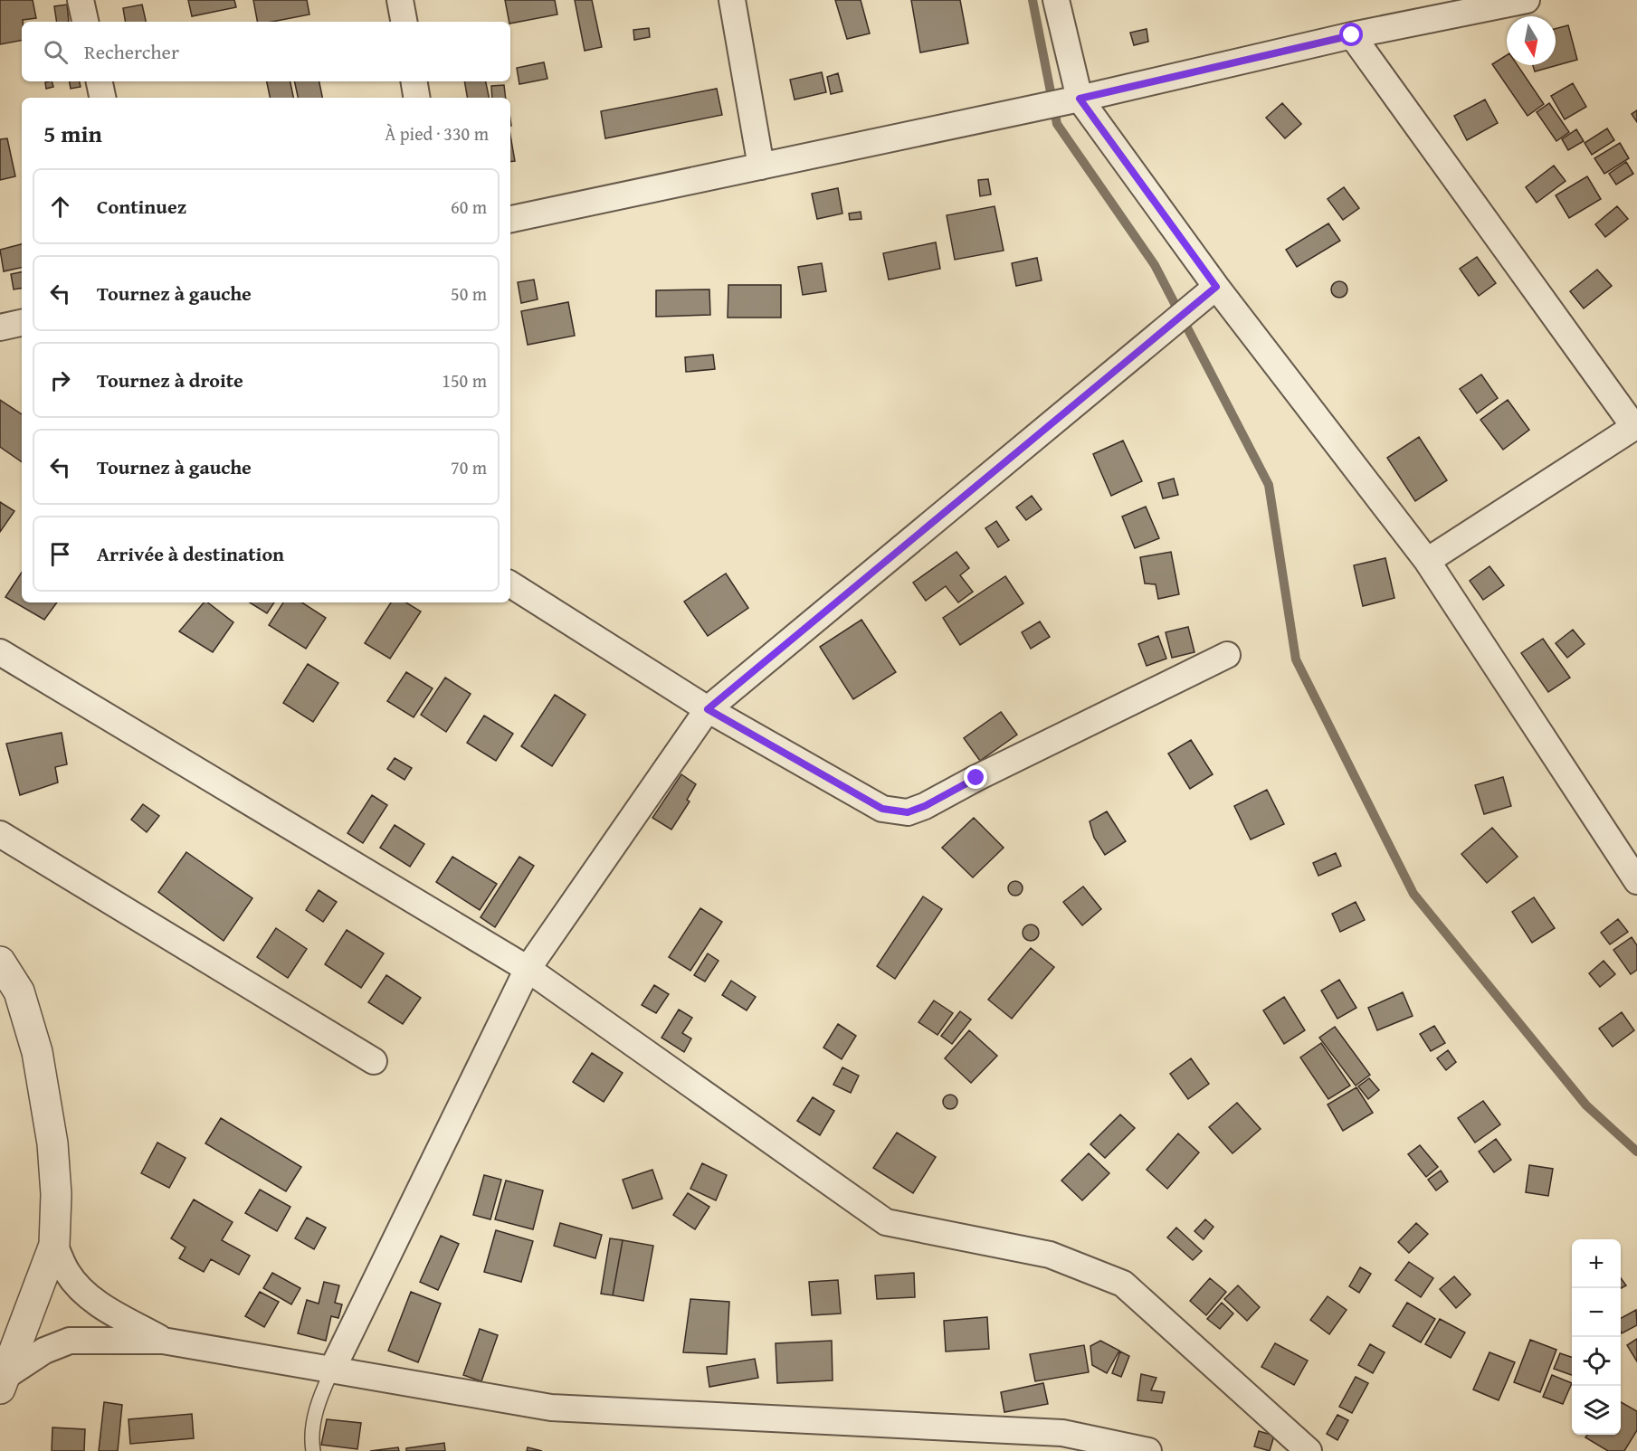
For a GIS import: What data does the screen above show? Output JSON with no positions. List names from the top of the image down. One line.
{"north":"bottom","page":{"search":"Rechercher","heading":["5 min","À pied · 330 m"],"list":[["Continuez","60 m"],["Tournez à gauche","50 m"],["Tournez à droite","150 m"],["Tournez à gauche","70 m"],"Arrivée à destination"],"map_buttons":["+","−"]}}
